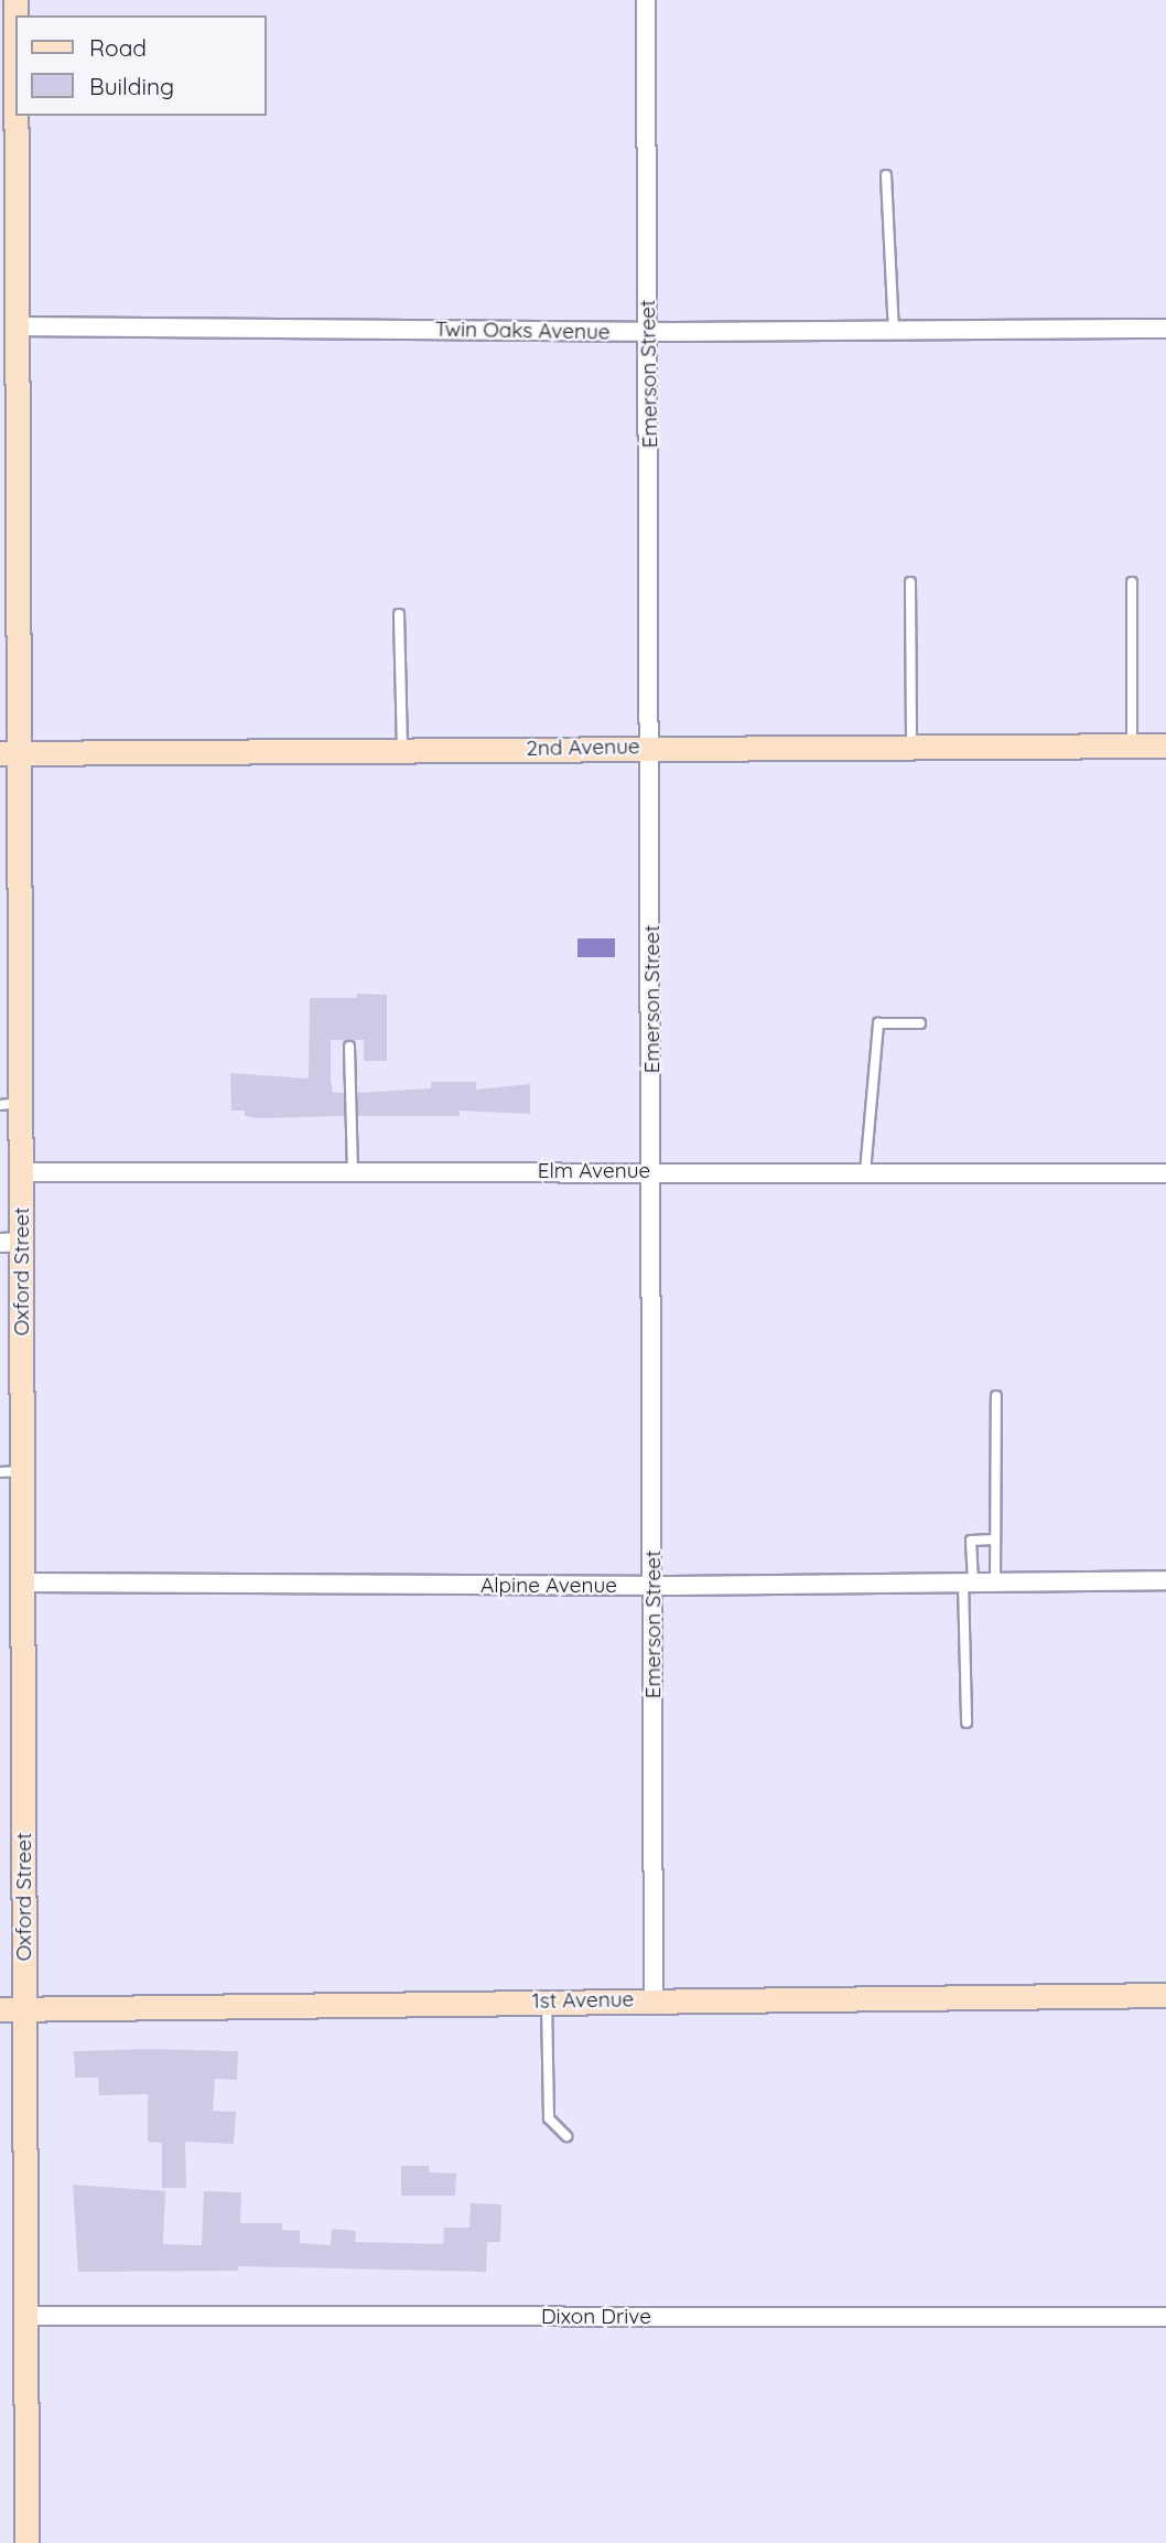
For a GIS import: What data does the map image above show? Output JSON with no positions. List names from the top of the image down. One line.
{"streets":{"street":["Twin Oaks Avenue","Emerson Street","2nd Avenue","Elm Avenue","Oxford Street","Alpine Avenue","1st Avenue","Dixon Drive"]},"crossings":[["Twin Oaks Avenue","Emerson Street"],["Twin Oaks Avenue","Oxford Street"],["Emerson Street","2nd Avenue"],["Emerson Street","Elm Avenue"],["Emerson Street","Alpine Avenue"],["Emerson Street","1st Avenue"],["2nd Avenue","Oxford Street"],["Elm Avenue","Oxford Street"],["Oxford Street","Alpine Avenue"],["Oxford Street","1st Avenue"],["Oxford Street","Dixon Drive"]],"legend":["Road","Building"]}
